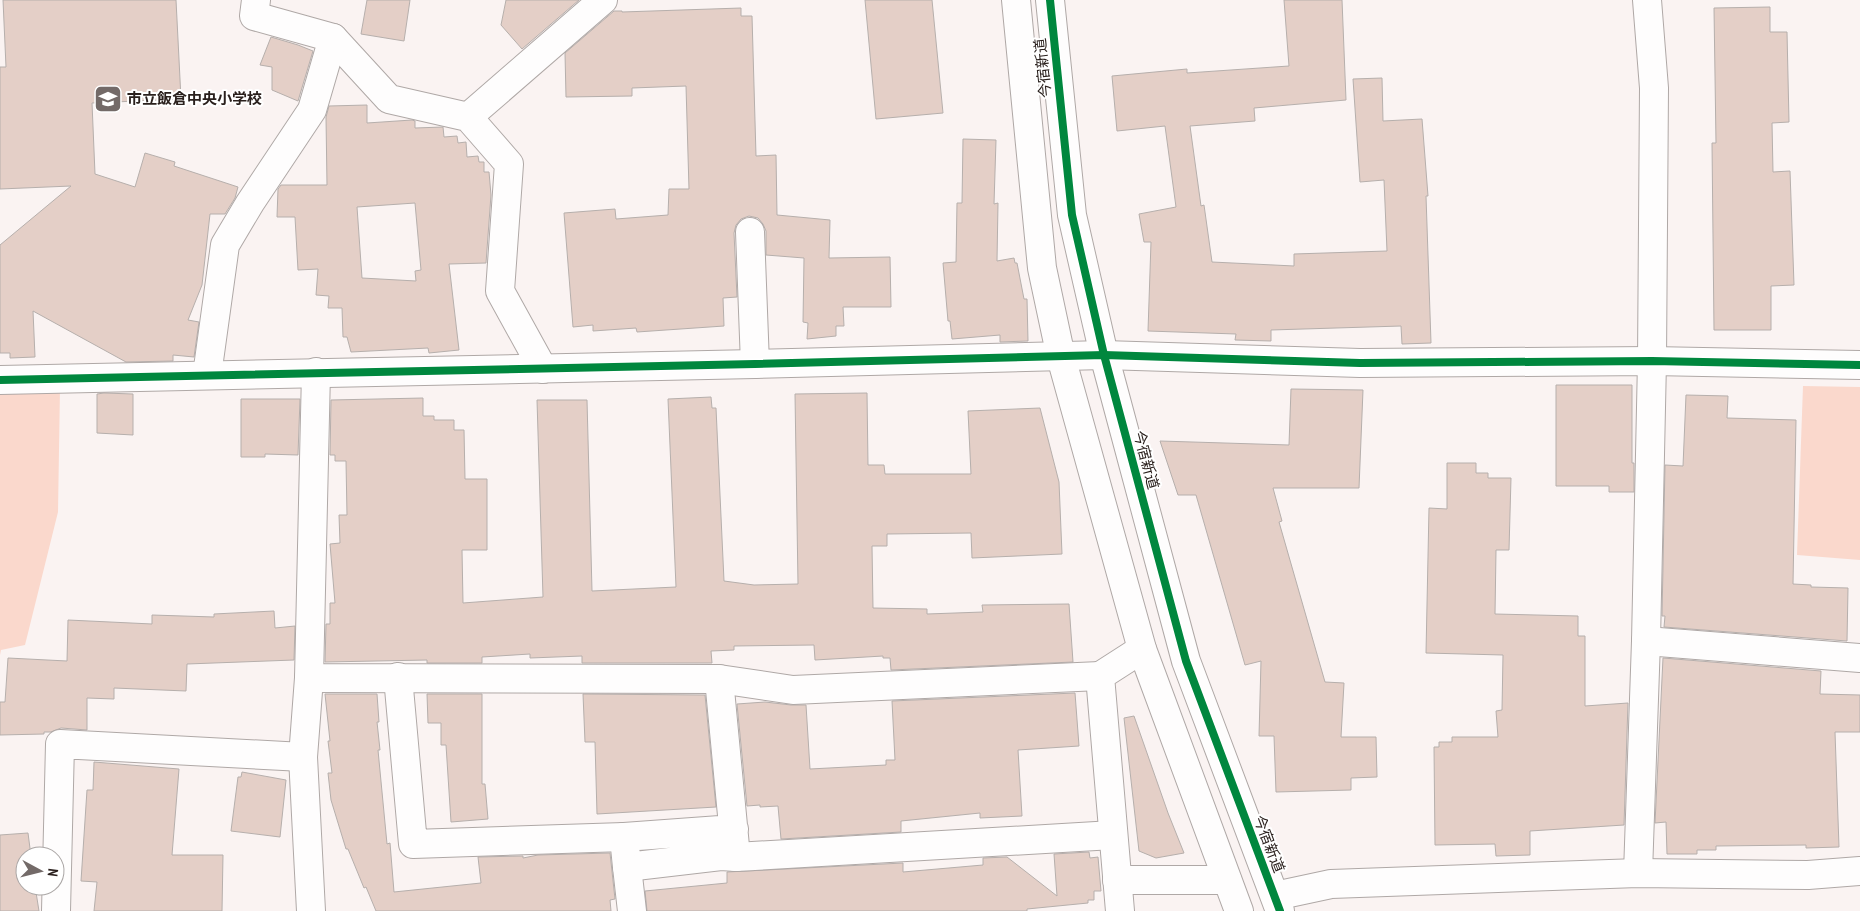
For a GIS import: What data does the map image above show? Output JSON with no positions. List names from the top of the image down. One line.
{"streets":{"main road":["今宿新道"]},"places":{"school or university":["市立飯倉中央小学校"]},"north":"right"}
